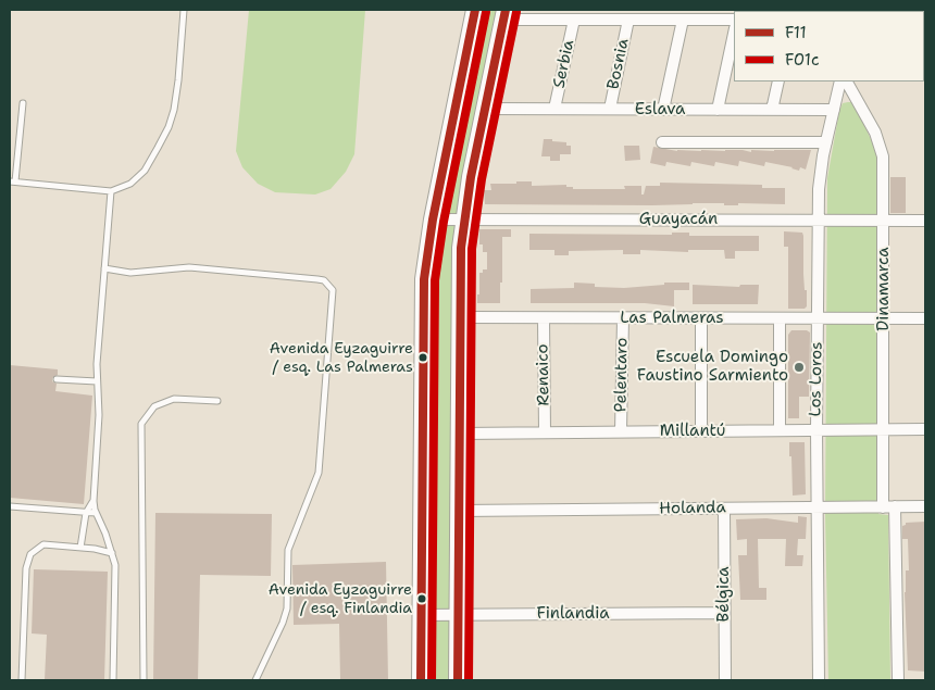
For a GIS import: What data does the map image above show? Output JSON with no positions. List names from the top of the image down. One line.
{"streets":{"street":["Serbia","Bosnia","Eslava","Guayacán","Dinamarca","Las Palmeras","Renaico","Pelentaro","Los Loros","Millantú","Holanda","Bélgica","Finlandia"]},"crossings":[["Serbia","Eslava"],["Bosnia","Eslava"],["Eslava","Los Loros"],["Guayacán","Dinamarca"],["Guayacán","Los Loros"],["Dinamarca","Las Palmeras"],["Dinamarca","Millantú"],["Dinamarca","Holanda"],["Las Palmeras","Renaico"],["Las Palmeras","Pelentaro"],["Las Palmeras","Los Loros"],["Renaico","Millantú"],["Pelentaro","Millantú"],["Los Loros","Millantú"],["Los Loros","Holanda"],["Holanda","Bélgica"],["Bélgica","Finlandia"]],"places":["Avenida Eyzaguirre / esq. Las Palmeras","Escuela Domingo Faustino Sarmiento","Avenida Eyzaguirre / esq. Finlandia"],"lines":["transit line F11","transit line F01c"],"legend":["F11","F01c"]}
